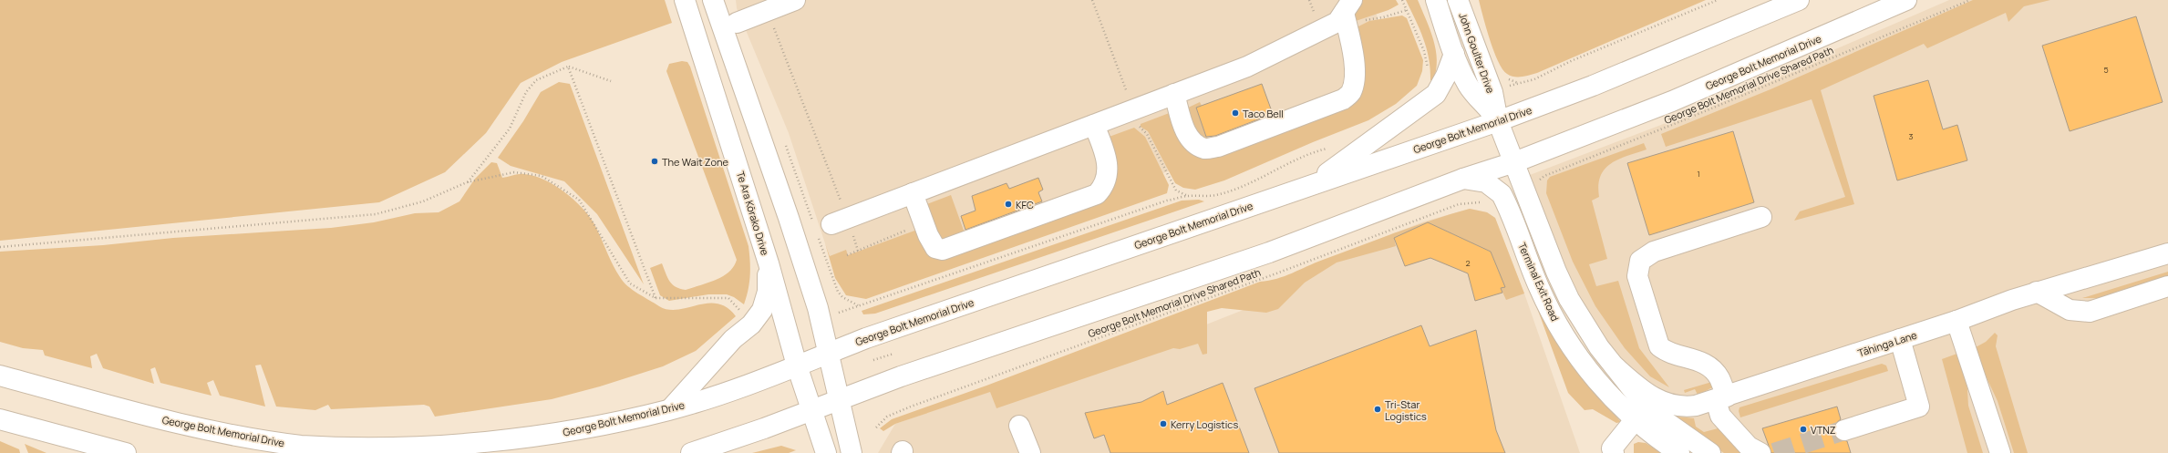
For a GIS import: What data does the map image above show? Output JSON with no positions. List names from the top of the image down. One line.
{"streets":{"main road":["John Goulter Drive","George Bolt Memorial Drive","Te Ara Kōrako Drive","Terminal Exit Road","Tāhinga Lane"],"path":["George Bolt Memorial Drive Shared Path"]},"crossings":[["John Goulter Drive","George Bolt Memorial Drive"],["John Goulter Drive","Terminal Exit Road"],["George Bolt Memorial Drive","Te Ara Kōrako Drive"],["George Bolt Memorial Drive","Terminal Exit Road"],["Terminal Exit Road","Tāhinga Lane"]],"places":["Taco Bell","The Wait Zone","KFC","Tri-Star Logistics","Kerry Logistics","VTNZ"],"house_numbers":["5","3","1","2"]}
